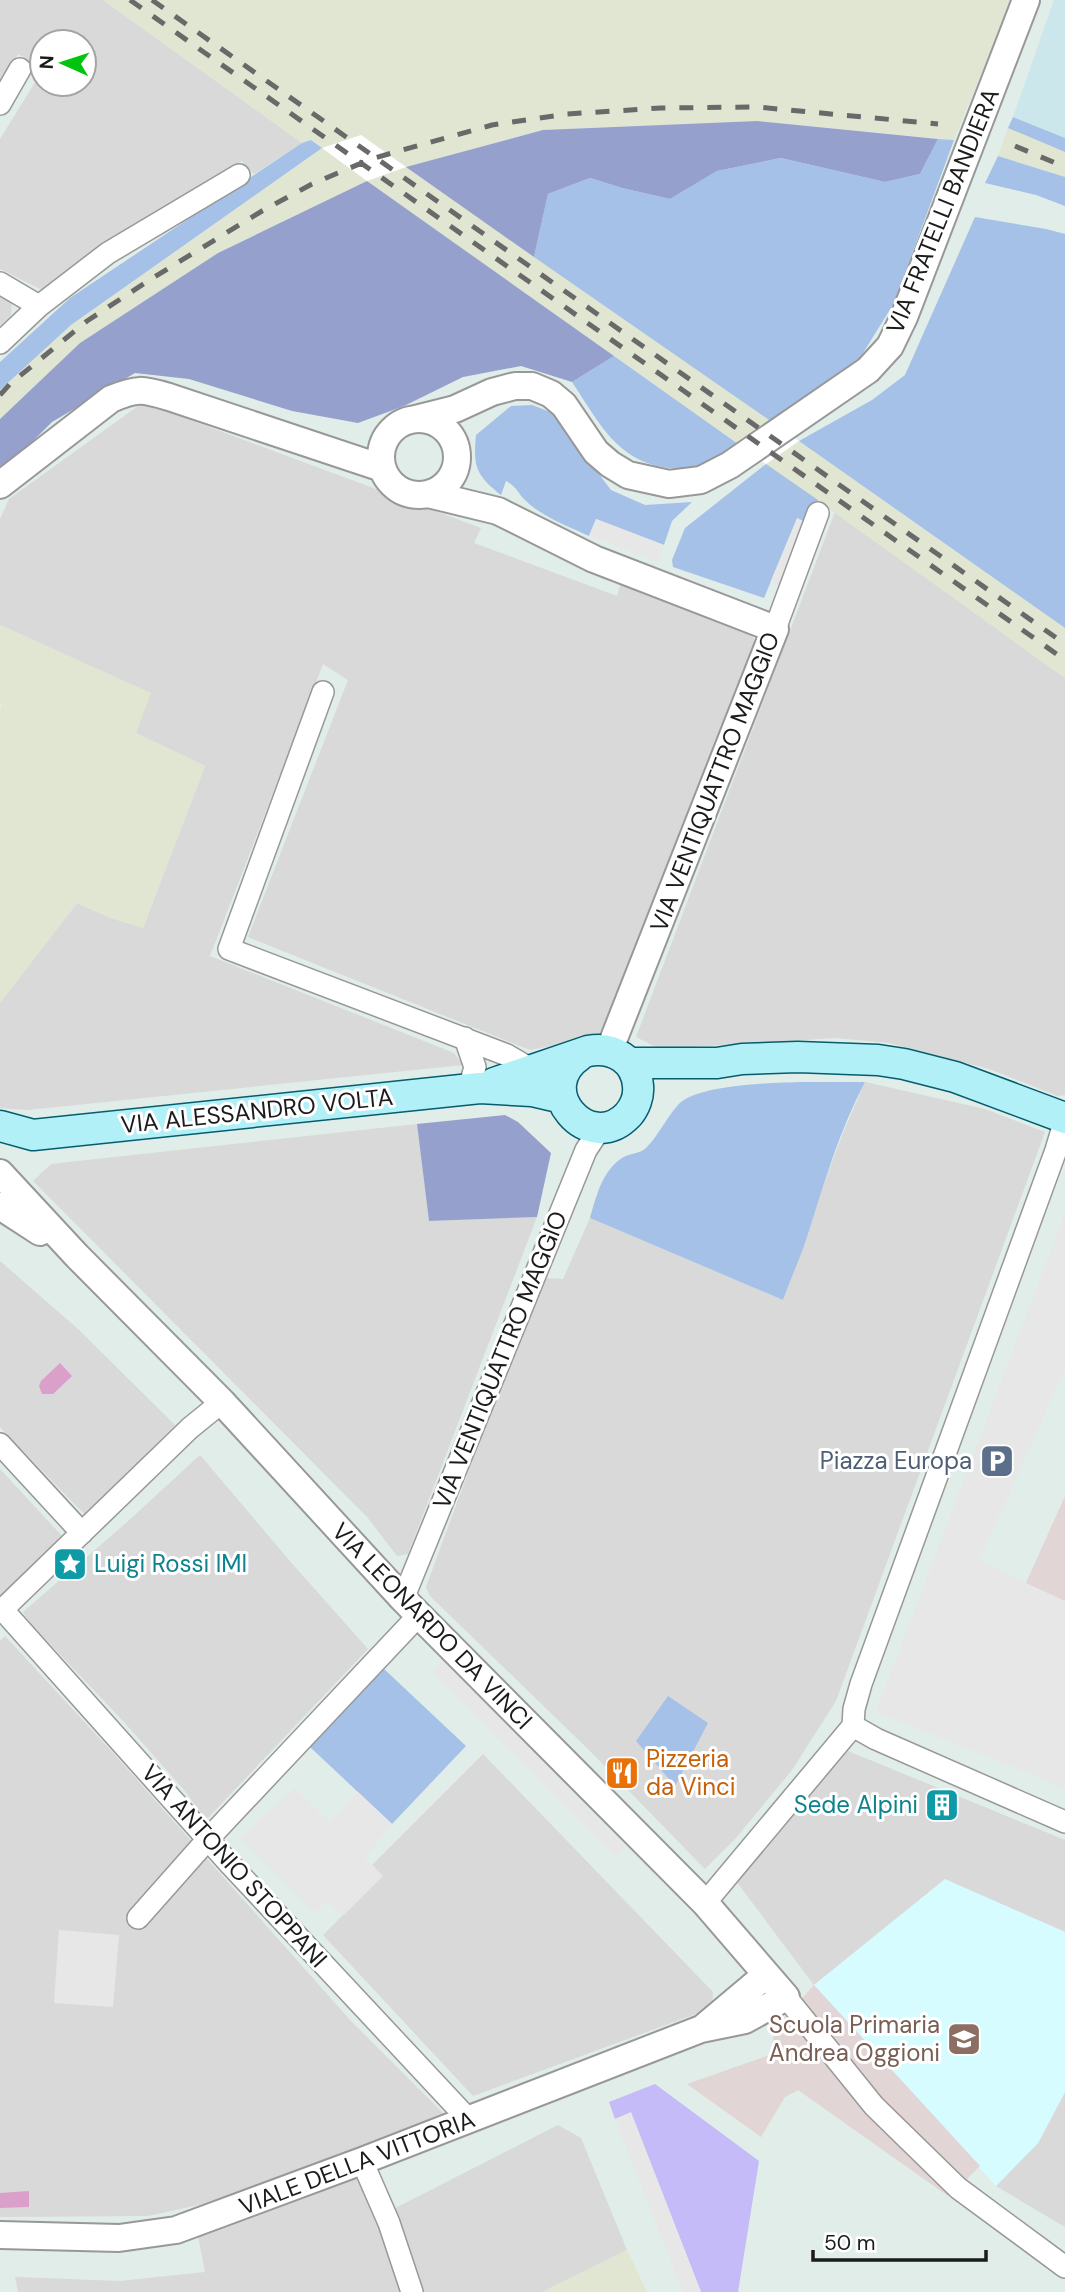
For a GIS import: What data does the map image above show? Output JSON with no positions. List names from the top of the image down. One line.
{"streets":{"main road":["VIA ALESSANDRO VOLTA"],"street":["VIA FRATELLI BANDIERA","VIA VENTIQUATTRO MAGGIO","VIA LEONARDO DA VINCI","VIA ANTONIO STOPPANI","VIALE DELLA VITTORIA"]},"crossings":[["VIA VENTIQUATTRO MAGGIO","VIA ALESSANDRO VOLTA"],["VIA VENTIQUATTRO MAGGIO","VIA LEONARDO DA VINCI"],["VIA LEONARDO DA VINCI","VIALE DELLA VITTORIA"],["VIA ANTONIO STOPPANI","VIALE DELLA VITTORIA"]],"places":{"parking":["Piazza Europa"],"place":["Luigi Rossi IMI"],"restaurant":["Pizzeria da Vinci"],"building":["Sede Alpini"],"school or university":["Scuola Primaria Andrea Oggioni"]},"scale_bar":"50 m","north":"left"}
